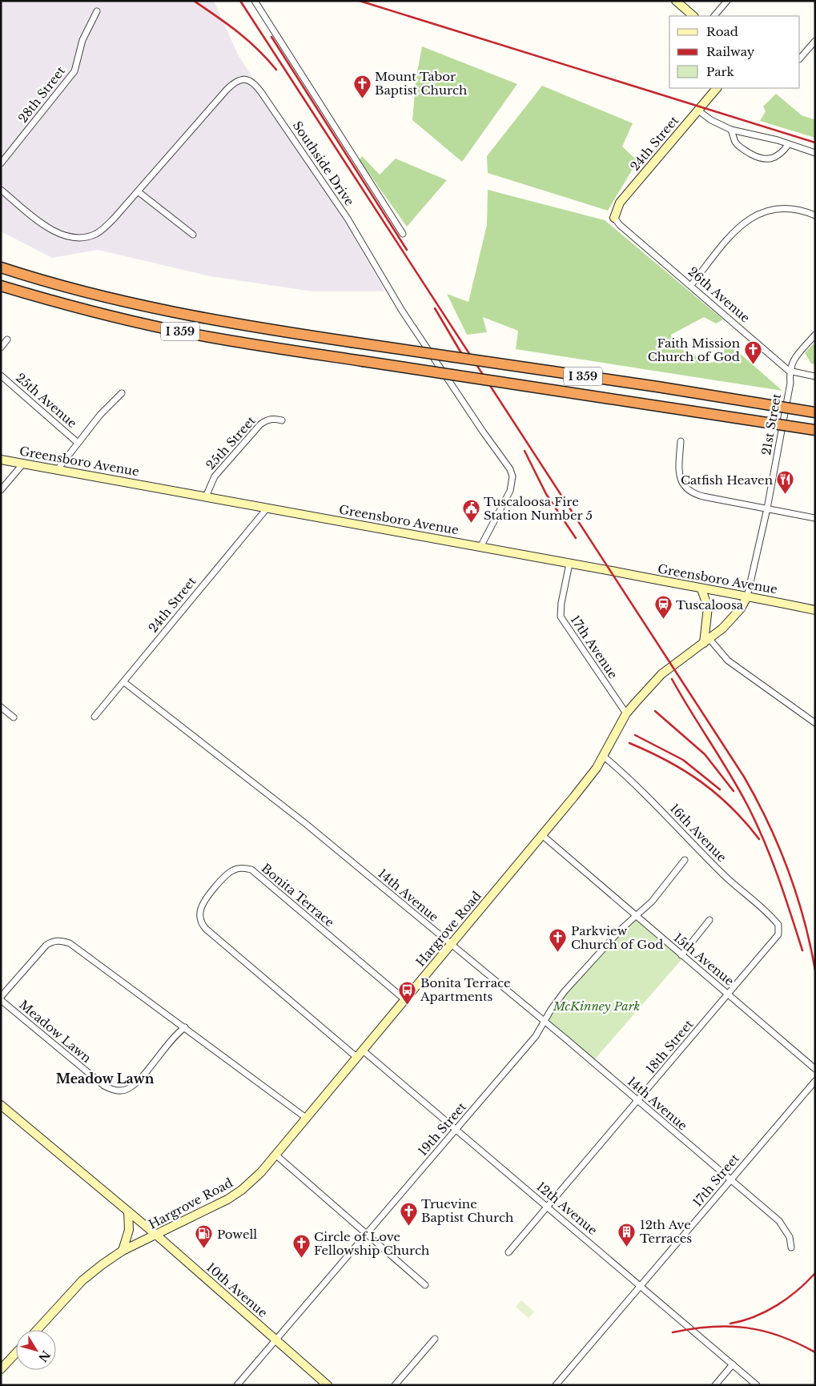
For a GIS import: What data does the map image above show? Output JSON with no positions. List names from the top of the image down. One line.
{"streets":{"highway":["I 359"],"main road":["24th Street","Greensboro Avenue","Hargrove Road","10th Avenue"],"street":["28th Street","Southside Drive","26th Avenue","25th Avenue","21st Street","25th Street","17th Avenue","16th Avenue","Bonita Terrace","14th Avenue","15th Avenue","Meadow Lawn","18th Street","19th Street","17th Street","12th Avenue"]},"crossings":[["24th Street","26th Avenue"],["24th Street","Greensboro Avenue"],["24th Street","14th Avenue"],["Southside Drive","Greensboro Avenue"],["26th Avenue","21st Street"],["21st Street","Greensboro Avenue"],["21st Street","Hargrove Road"],["25th Street","Greensboro Avenue"],["Greensboro Avenue","17th Avenue"],["Greensboro Avenue","Hargrove Road"],["17th Avenue","Hargrove Road"],["16th Avenue","Hargrove Road"],["16th Avenue","18th Street"],["Bonita Terrace","Hargrove Road"],["14th Avenue","Hargrove Road"],["14th Avenue","18th Street"],["14th Avenue","19th Street"],["14th Avenue","17th Street"],["Hargrove Road","15th Avenue"],["Hargrove Road","12th Avenue"],["Hargrove Road","10th Avenue"],["15th Avenue","18th Street"],["15th Avenue","19th Street"],["18th Street","12th Avenue"],["19th Street","12th Avenue"],["19th Street","10th Avenue"],["17th Street","12th Avenue"]],"districts":["Meadow Lawn"],"parks":["McKinney Park"],"places":{"church":["Mount Tabor Baptist Church","Faith Mission Church of God","Parkview Church of God","Truevine Baptist Church","Circle of Love Fellowship Church"],"restaurant":["Catfish Heaven"],"public building":["Tuscaloosa Fire Station Number 5"],"station":["Tuscaloosa"],"bus stop":["Bonita Terrace Apartments"],"building":["12th Ave Terraces"],"fuel station":["Powell"]},"legend":["Road","Railway","Park"],"north":"bottom right"}
